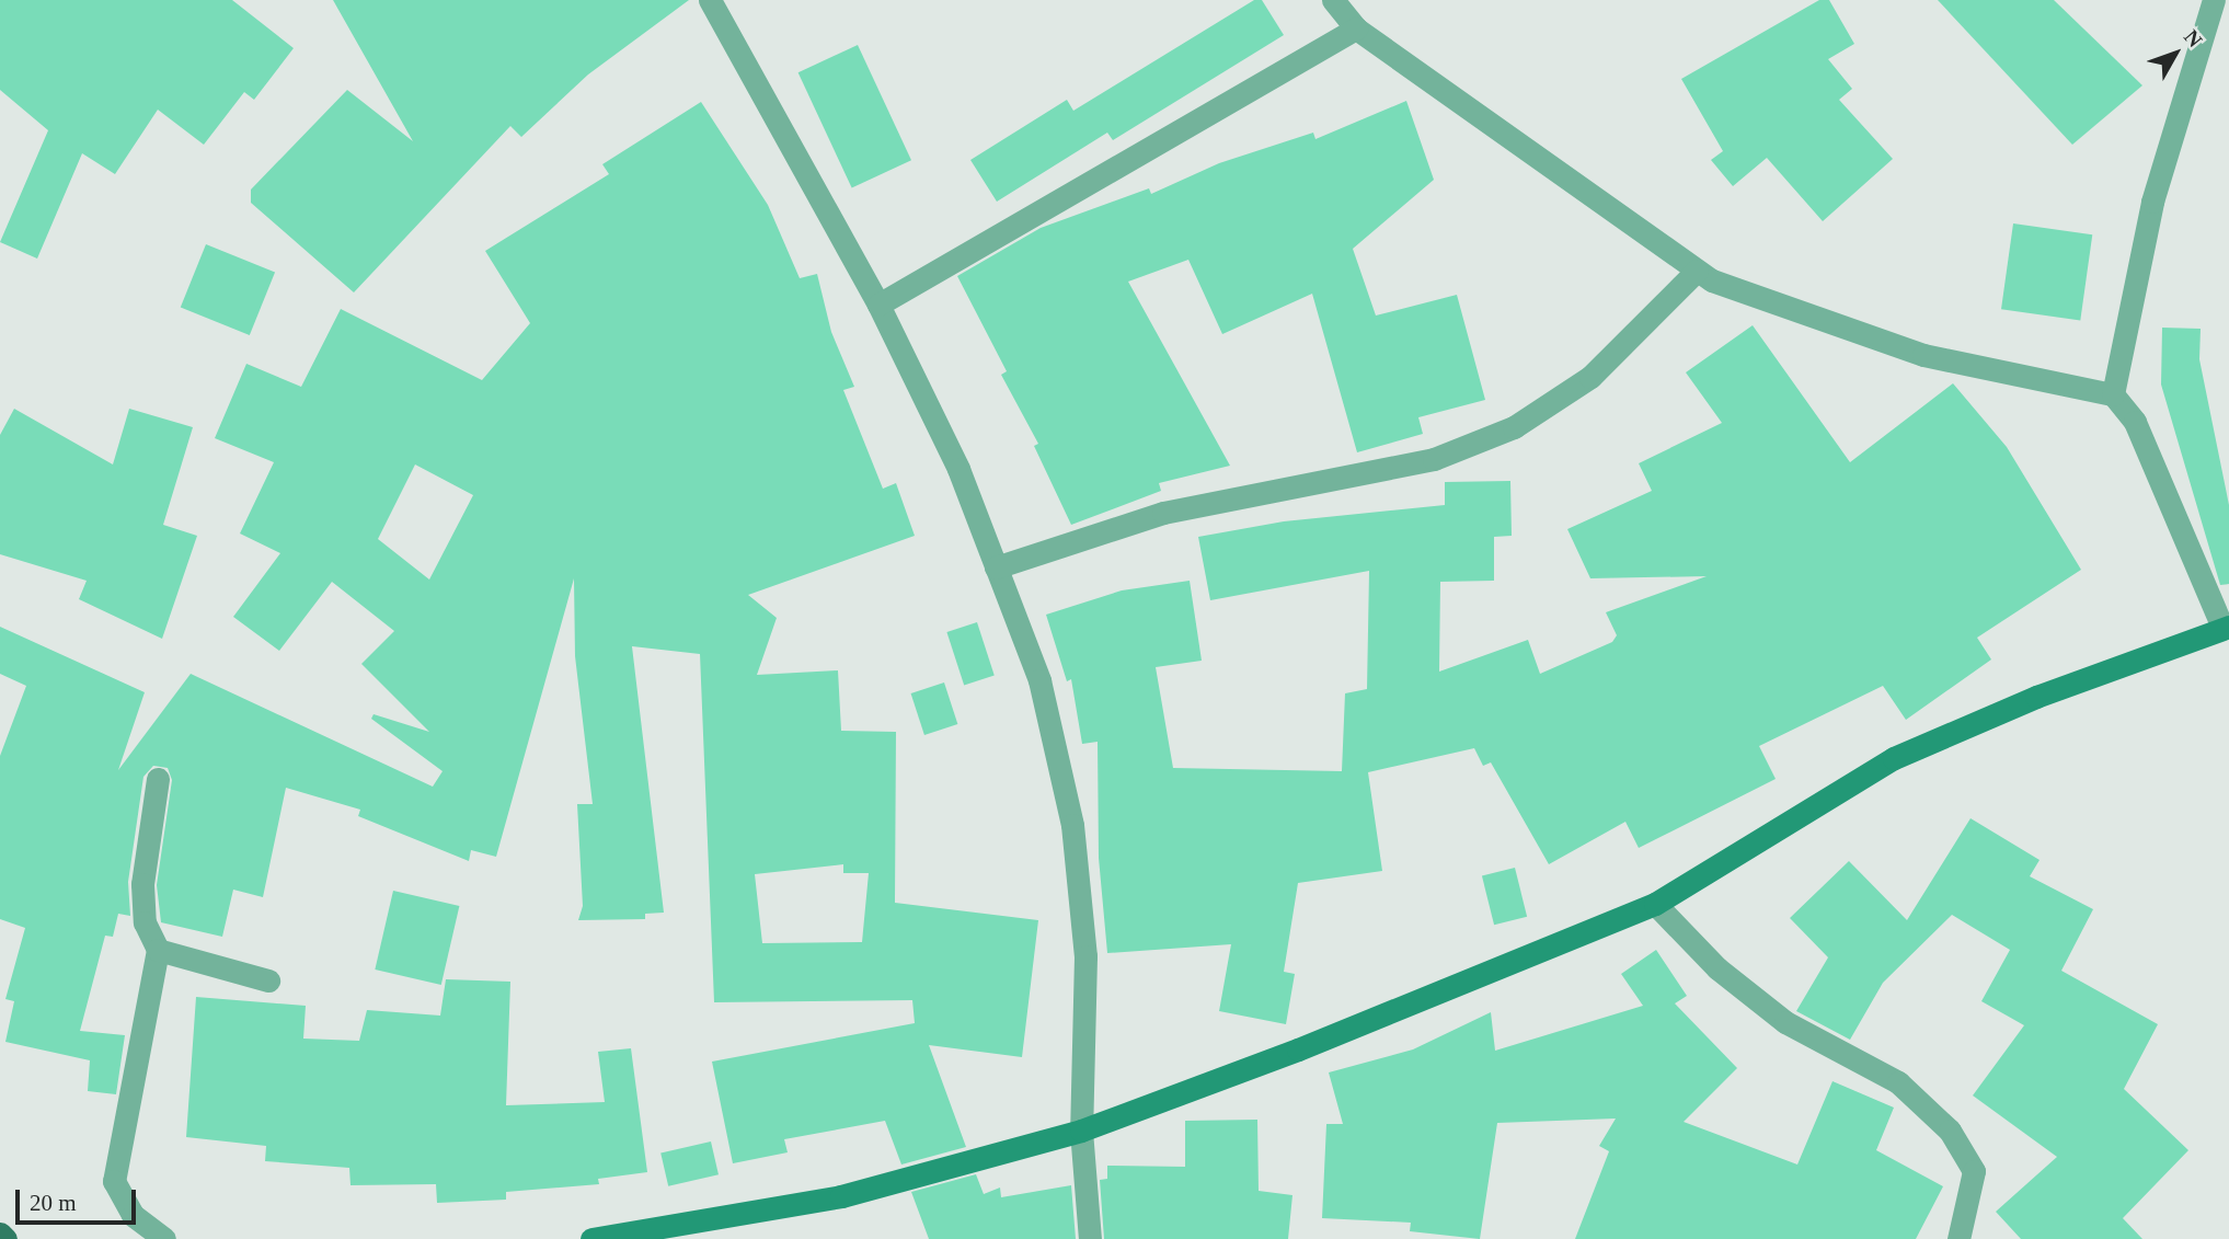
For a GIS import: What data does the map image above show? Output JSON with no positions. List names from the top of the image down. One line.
{"scale_bar":"20 m","north":"top right"}
